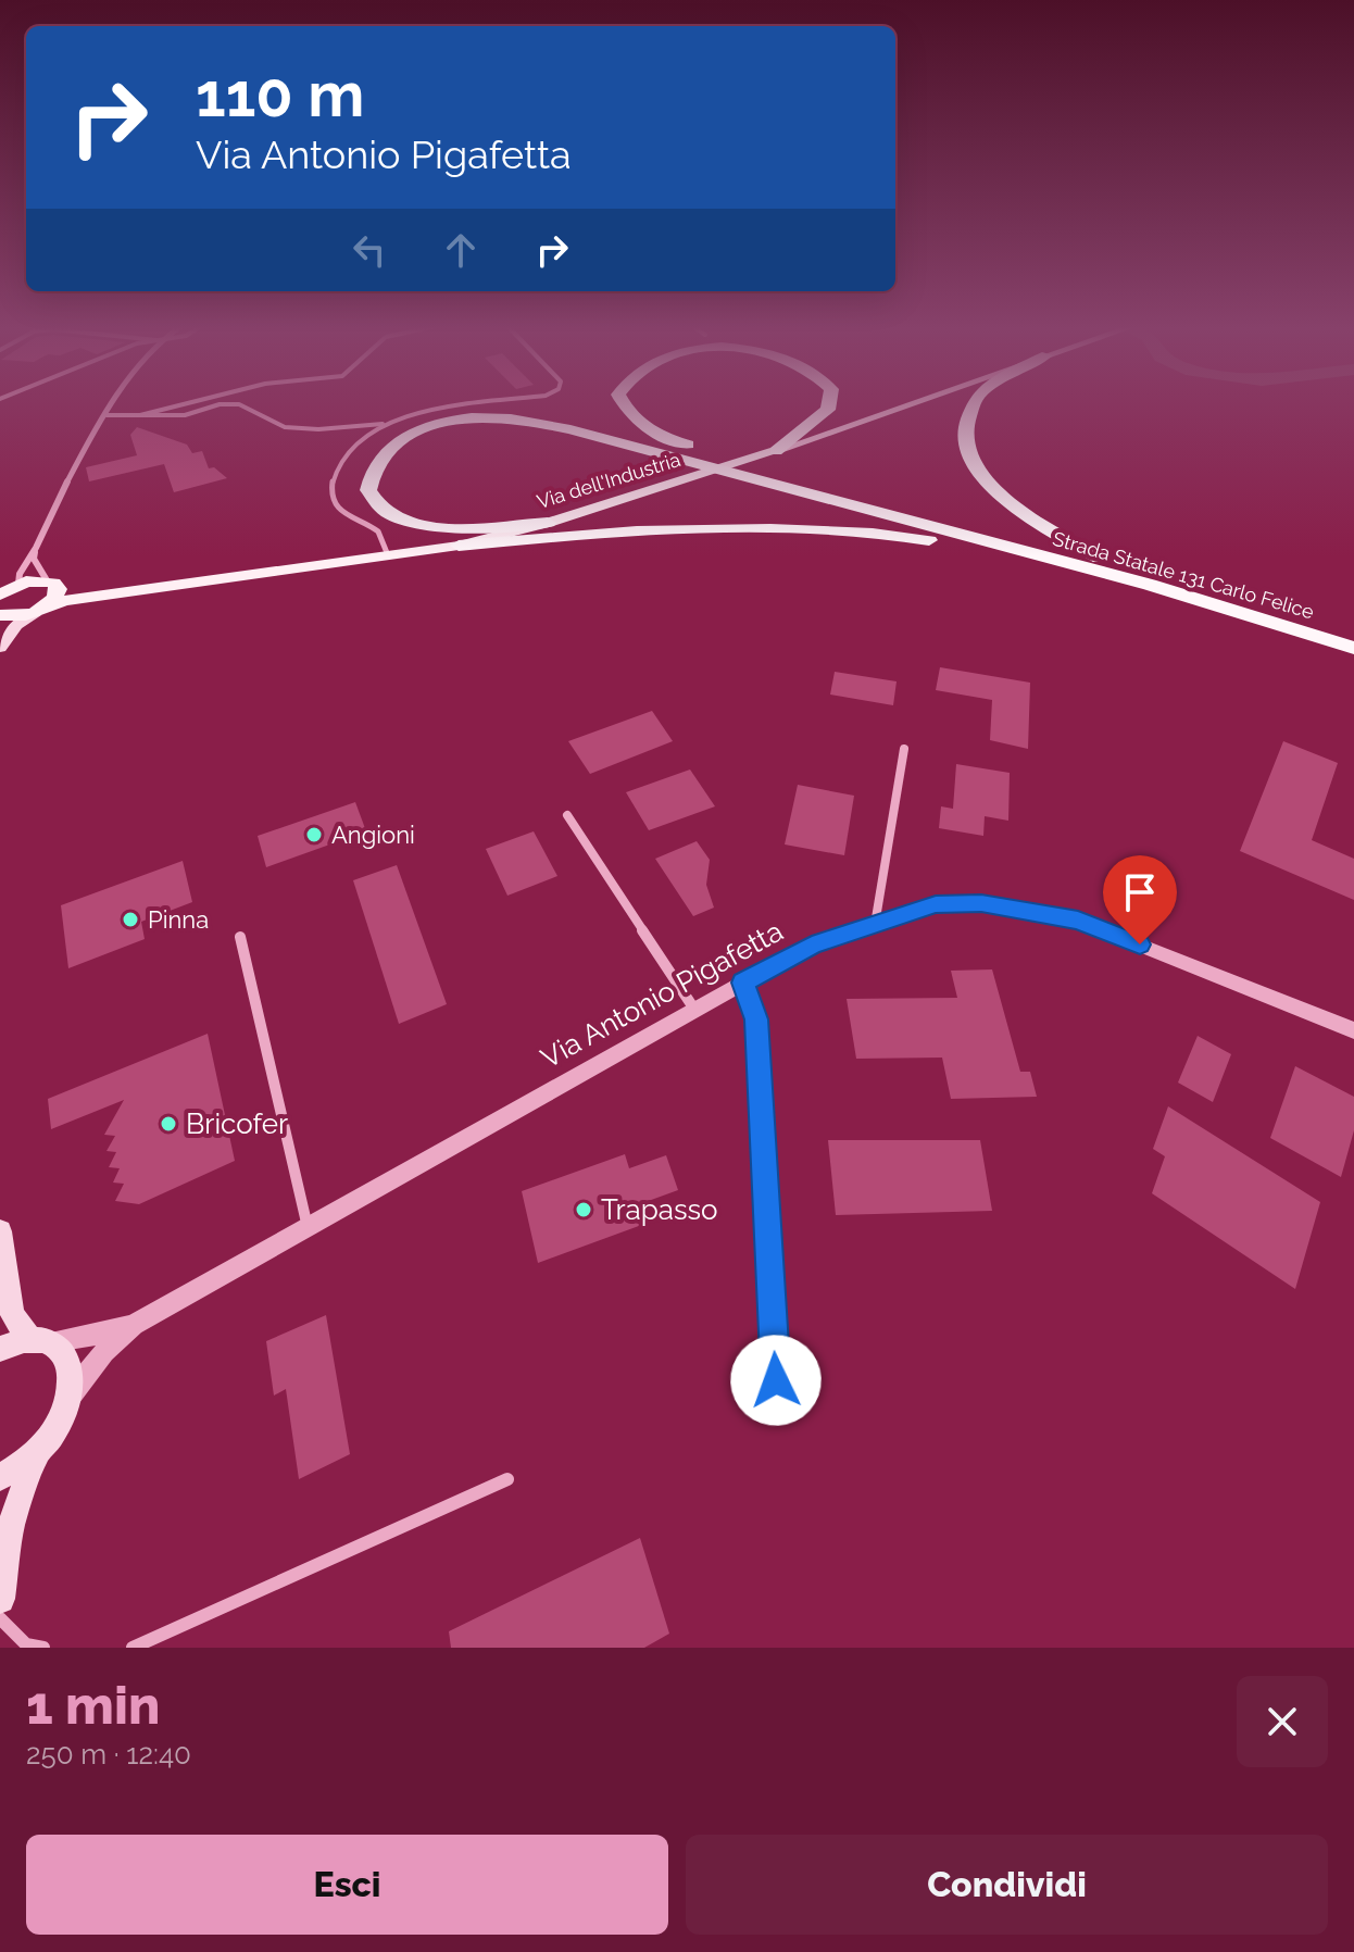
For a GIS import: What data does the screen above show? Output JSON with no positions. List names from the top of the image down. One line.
{"streets":{"highway":["Strada Statale 131 Carlo Felice"],"main road":["Via dell'Industria"],"street":["Via Antonio Pigafetta"]},"places":["Angioni","Pinna","Bricofer","Trapasso"],"page":{"turn":["110 m","Via Antonio Pigafetta"],"heading":["1 min","250 m · 12:40"],"buttons":["Esci","Condividi"]}}
